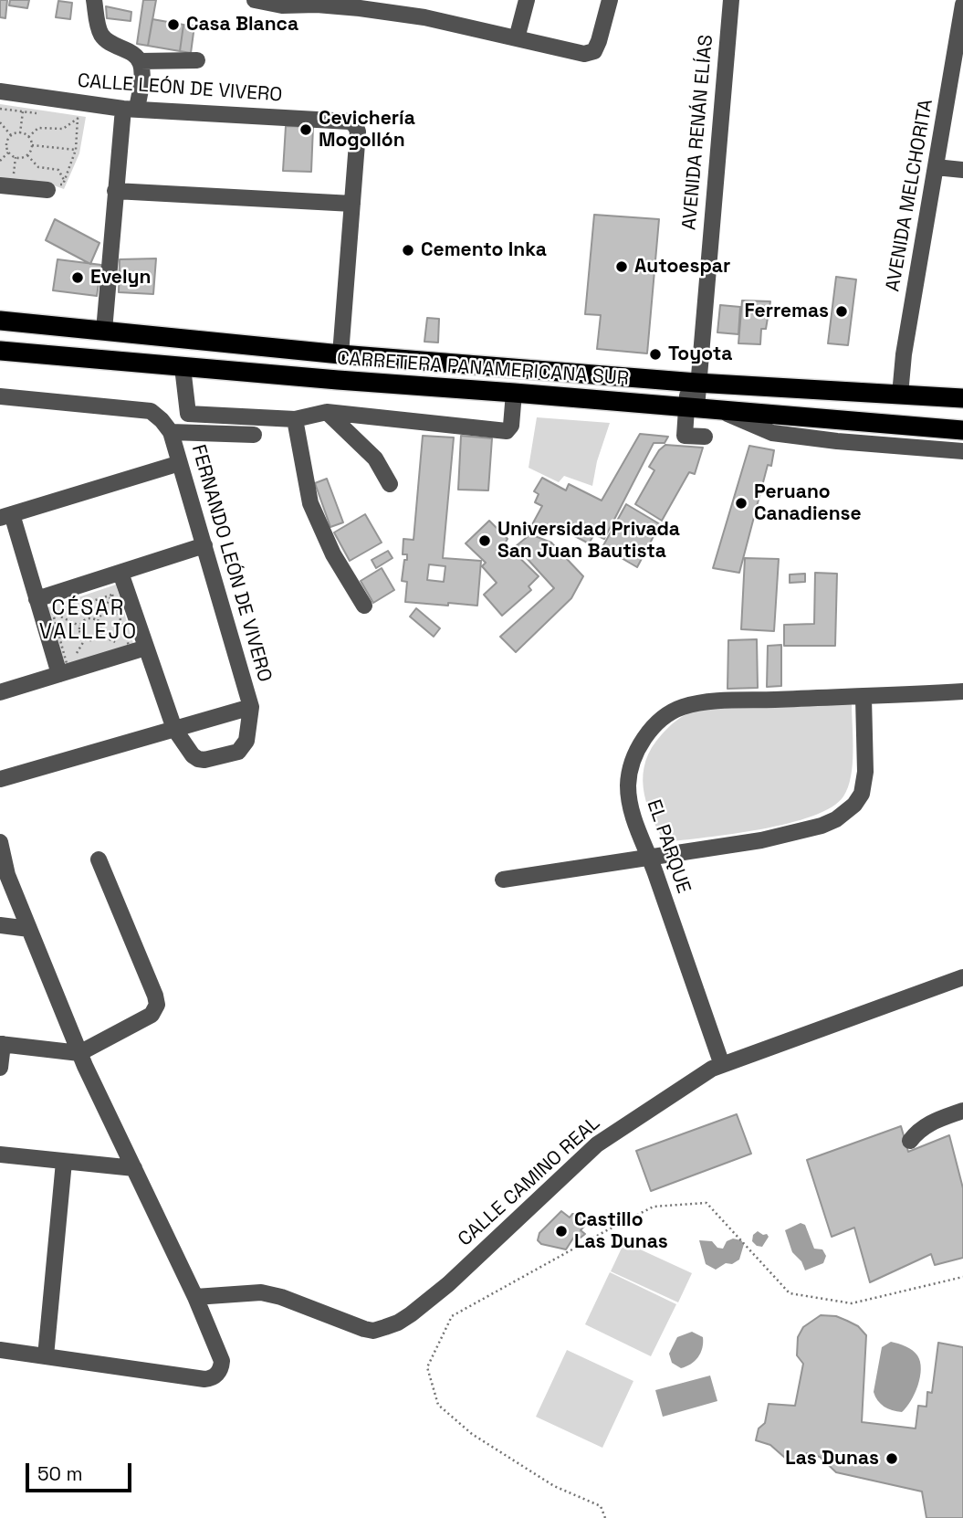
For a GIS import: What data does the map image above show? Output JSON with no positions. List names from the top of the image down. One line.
{"streets":{"highway":["CARRETERA PANAMERICANA SUR"],"street":["CALLE LEÓN DE VIVERO","AVENIDA RENÁN ELÍAS","AVENIDA MELCHORITA","FERNANDO LEÓN DE VIVERO","EL PARQUE","CALLE CAMINO REAL"]},"crossings":[["AVENIDA RENÁN ELÍAS","CARRETERA PANAMERICANA SUR"],["AVENIDA MELCHORITA","CARRETERA PANAMERICANA SUR"],["EL PARQUE","CALLE CAMINO REAL"]],"districts":["CÉSAR VALLEJO"],"places":["Casa Blanca","Cevichería Mogollón","Cemento Inka","Autoespar","Evelyn","Ferremas","Toyota","Peruano Canadiense","Universidad Privada San Juan Bautista","Castillo Las Dunas","Las Dunas"],"scale_bar":"50 m"}
